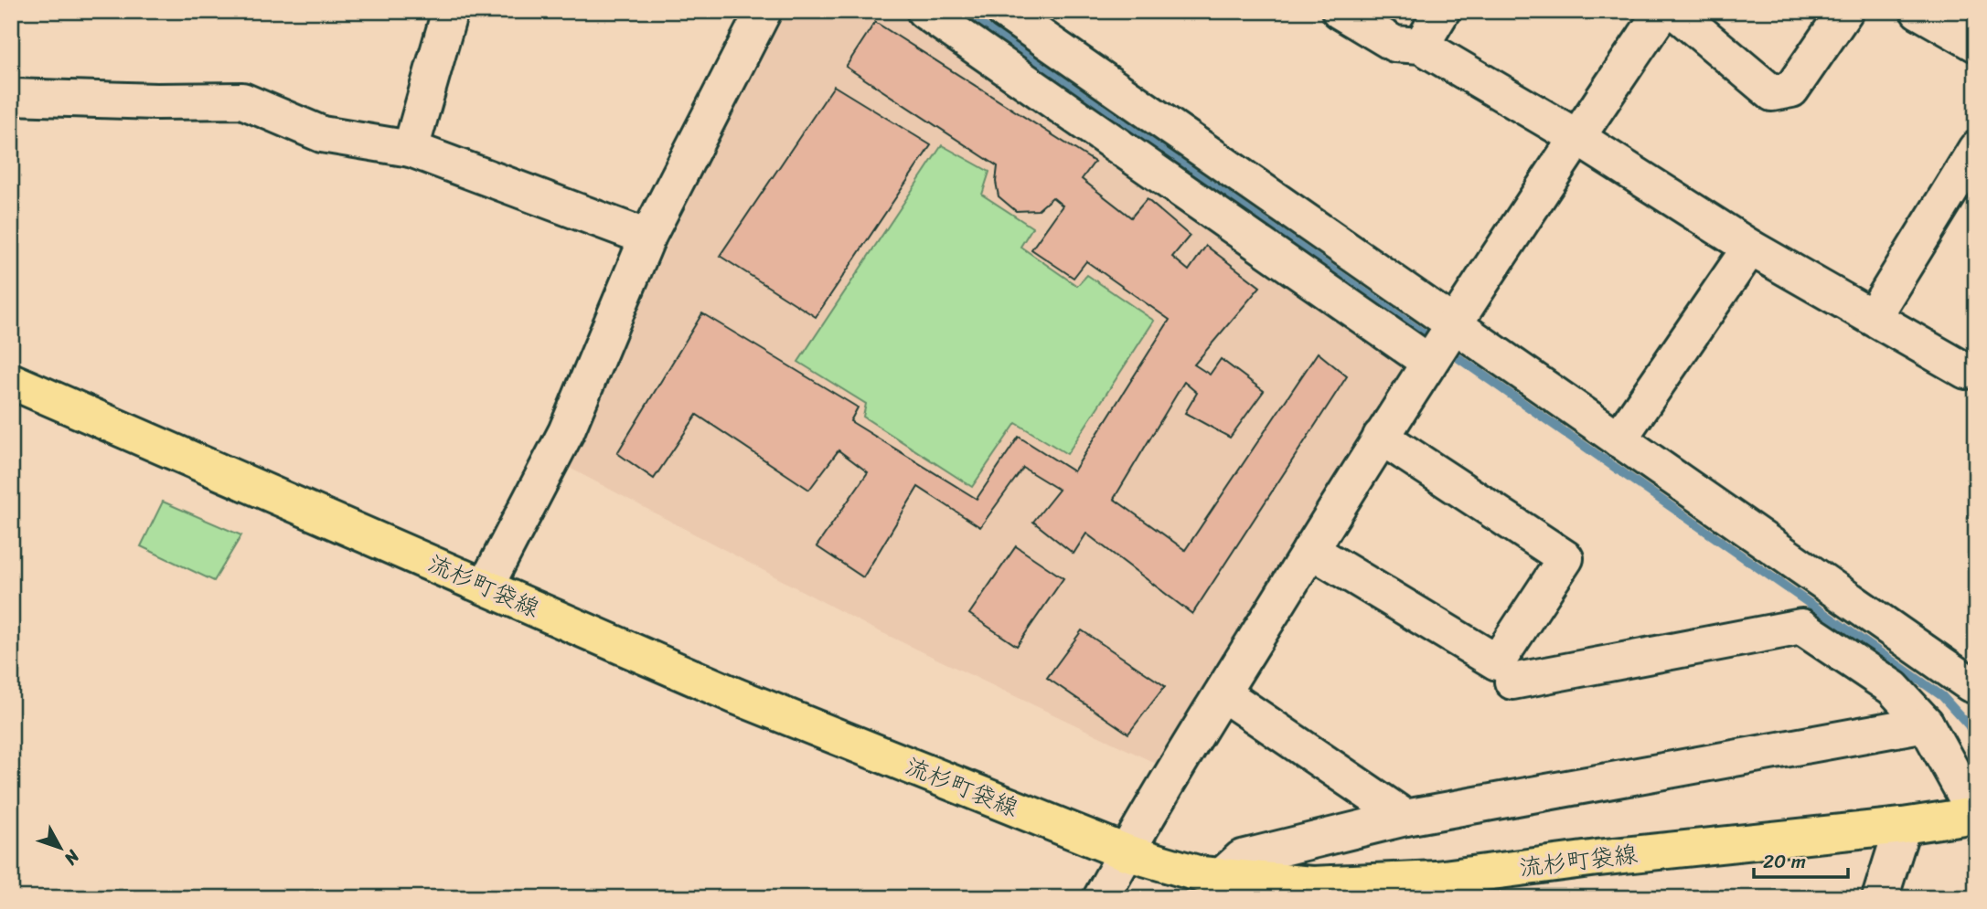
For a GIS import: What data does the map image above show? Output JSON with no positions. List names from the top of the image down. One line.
{"streets":{"main road":["流杉町袋線"]},"scale_bar":"20 m","north":"bottom right"}
